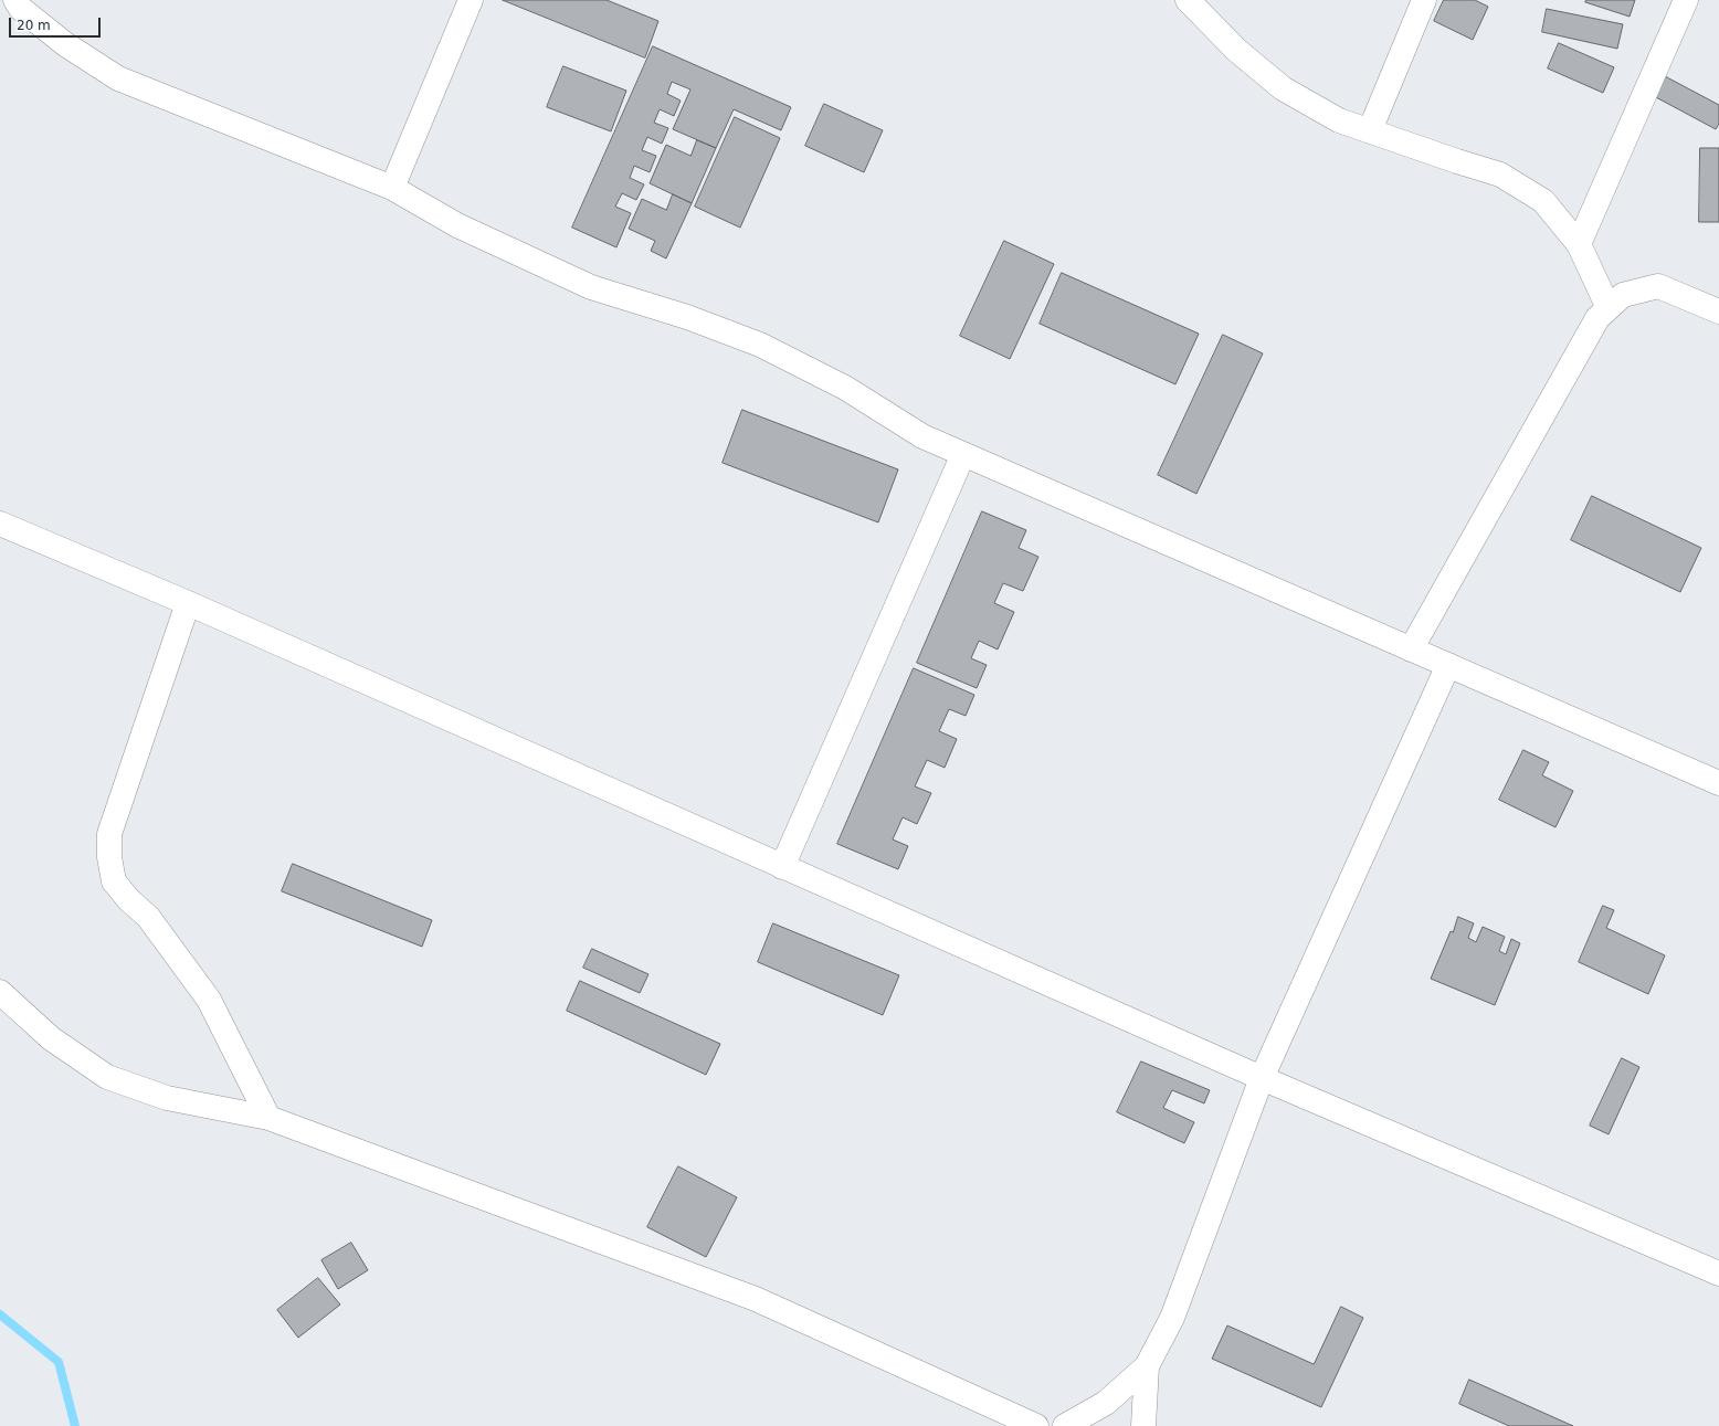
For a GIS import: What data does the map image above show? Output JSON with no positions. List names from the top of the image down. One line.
{"scale_bar":"20 m"}
